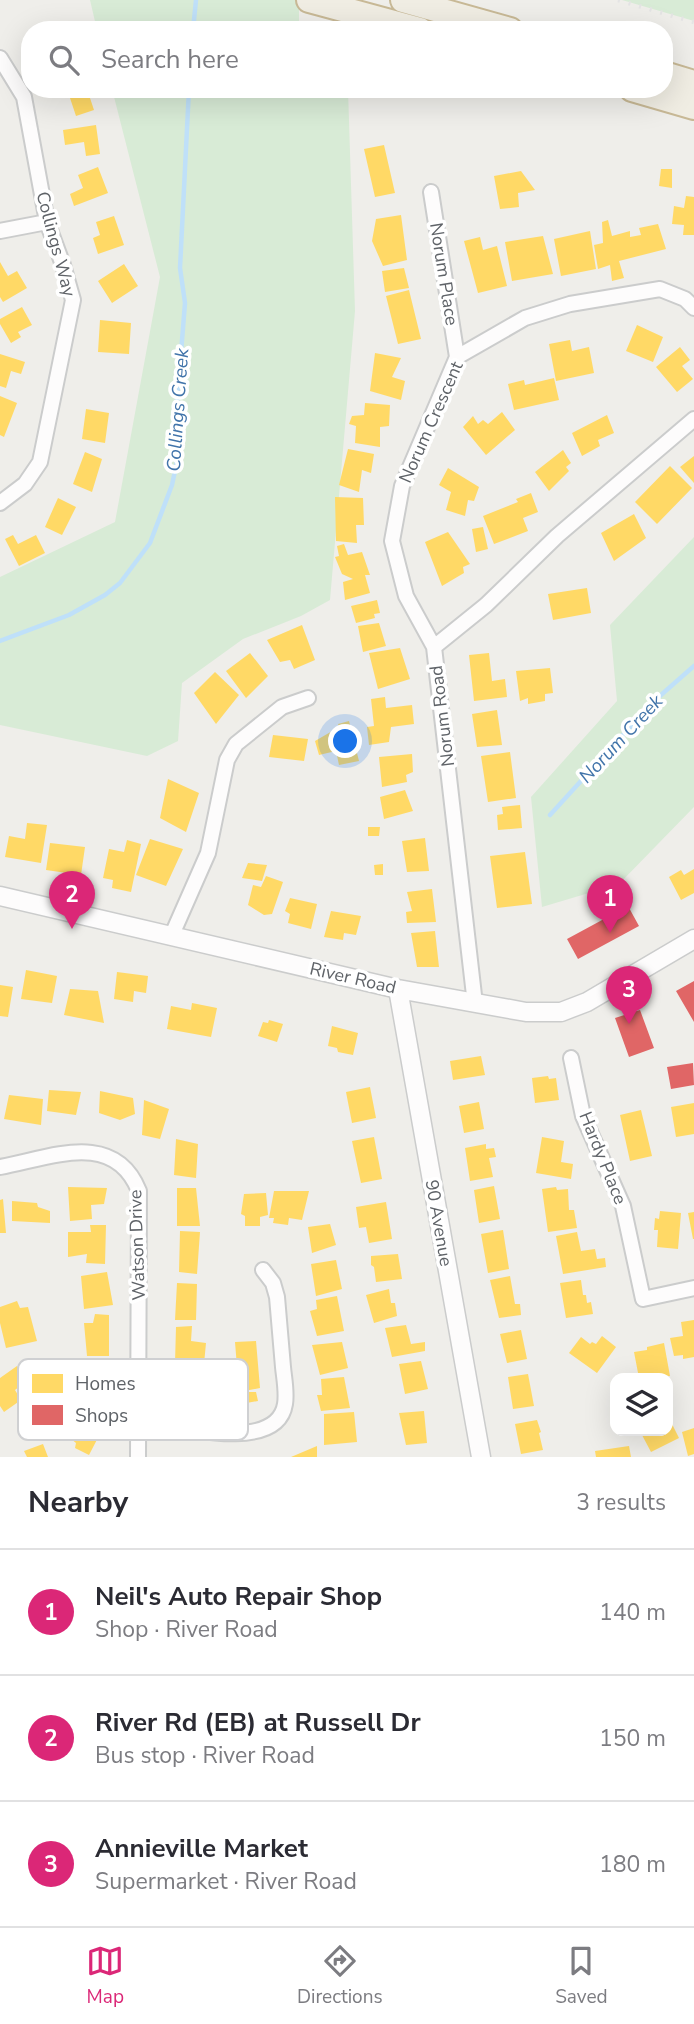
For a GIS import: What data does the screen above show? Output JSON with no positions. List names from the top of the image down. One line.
{"streets":{"street":["Collings Way","Norum Place","Norum Crescent","Norum Road","River Road","Hardy Place","90 Avenue","Watson Drive"]},"crossings":[["Norum Place","Norum Crescent"],["Norum Crescent","Norum Road"],["Norum Road","River Road"],["River Road","90 Avenue"]],"water":["Collings Creek","Norum Creek"],"legend":["Homes","Shops"],"page":{"search":"Search here","pins":["2","1","3"],"heading":["Nearby","3 results"],"list":[{"mark":"1","name":"Neil's Auto Repair Shop","note":"Shop · River Road","value":"140 m"},{"mark":"2","name":"River Rd (EB) at Russell Dr","note":"Bus stop · River Road","value":"150 m"},{"mark":"3","name":"Annieville Market","note":"Supermarket · River Road","value":"180 m"}],"nav":["Map","Directions","Saved"]}}
